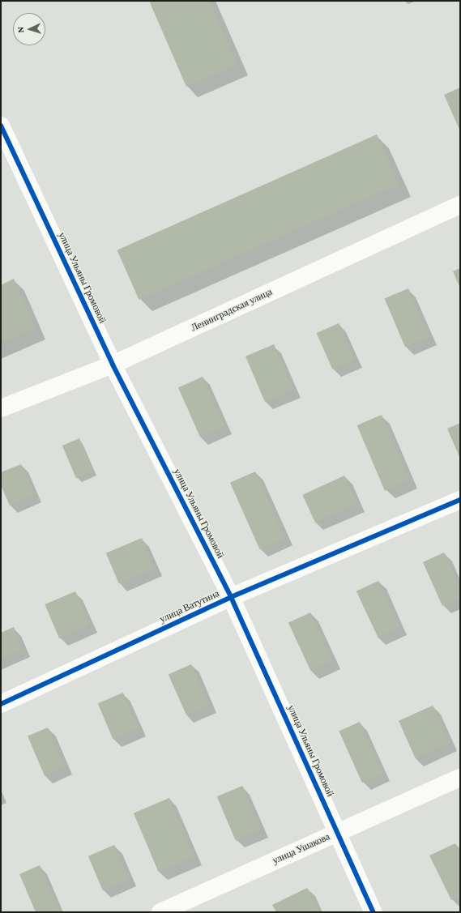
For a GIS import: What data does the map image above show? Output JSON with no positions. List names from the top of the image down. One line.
{"streets":{"street":["улица Ульяны Громовой","Ленинградская улица","улица Ватутина","улица Ушакова"]},"crossings":[["улица Ульяны Громовой","Ленинградская улица"],["улица Ульяны Громовой","улица Ватутина"],["улица Ульяны Громовой","улица Ушакова"]],"north":"left"}
